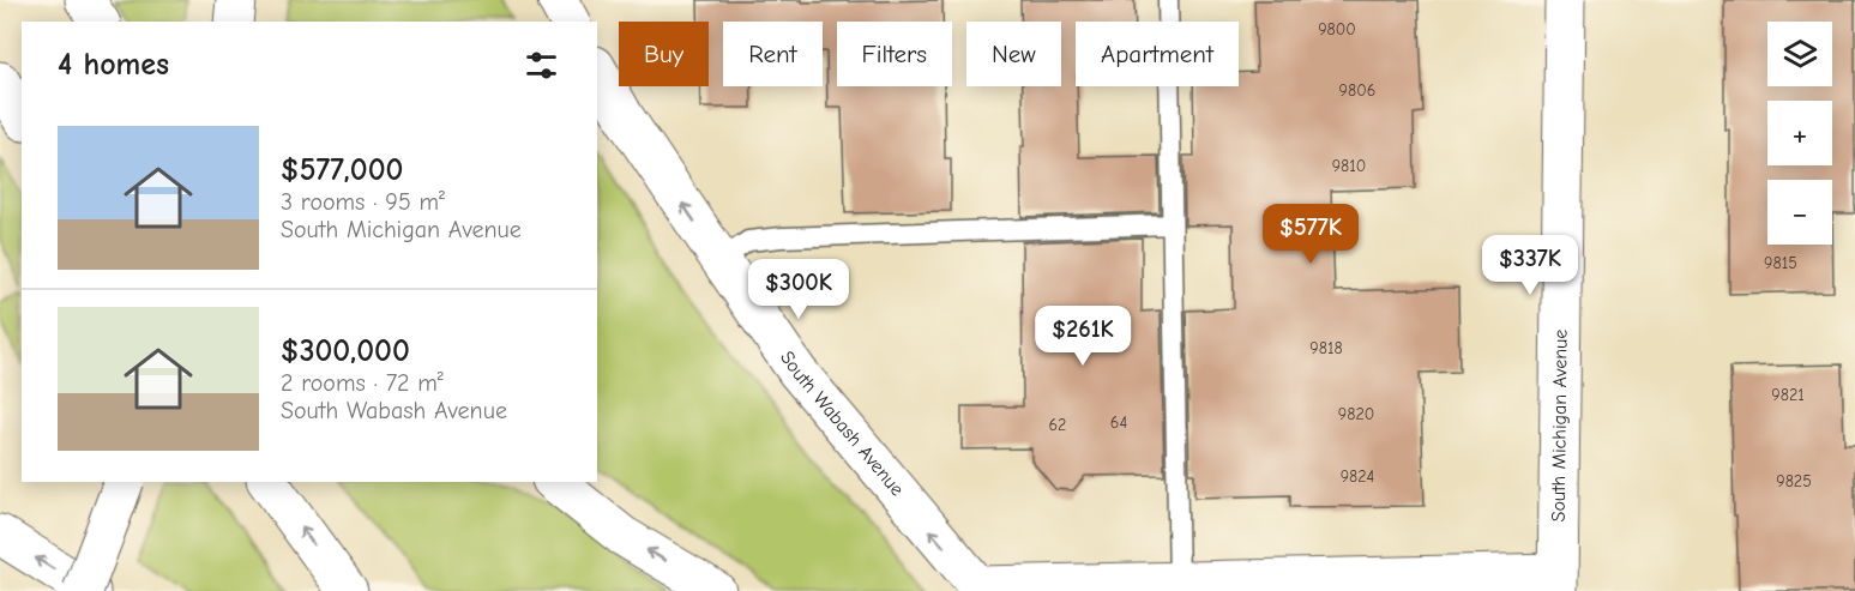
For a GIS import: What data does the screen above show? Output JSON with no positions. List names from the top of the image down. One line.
{"streets":{"main road":["South Wabash Avenue","South Michigan Avenue"]},"house_numbers":["9800","9806","9810","9815","9818","9821","9820","64","62","9824","9825"],"page":{"map_buttons":["+","−"],"chip":["Buy","Rent","Filters","New","Apartment"],"heading":"4 homes","list":[{"name":"$577,000","note":"3 rooms · 95 m² · South Michigan Avenue"},{"name":"$300,000","note":"2 rooms · 72 m² · South Wabash Avenue"}],"price":["$577K","$337K","$300K","$261K"]}}
